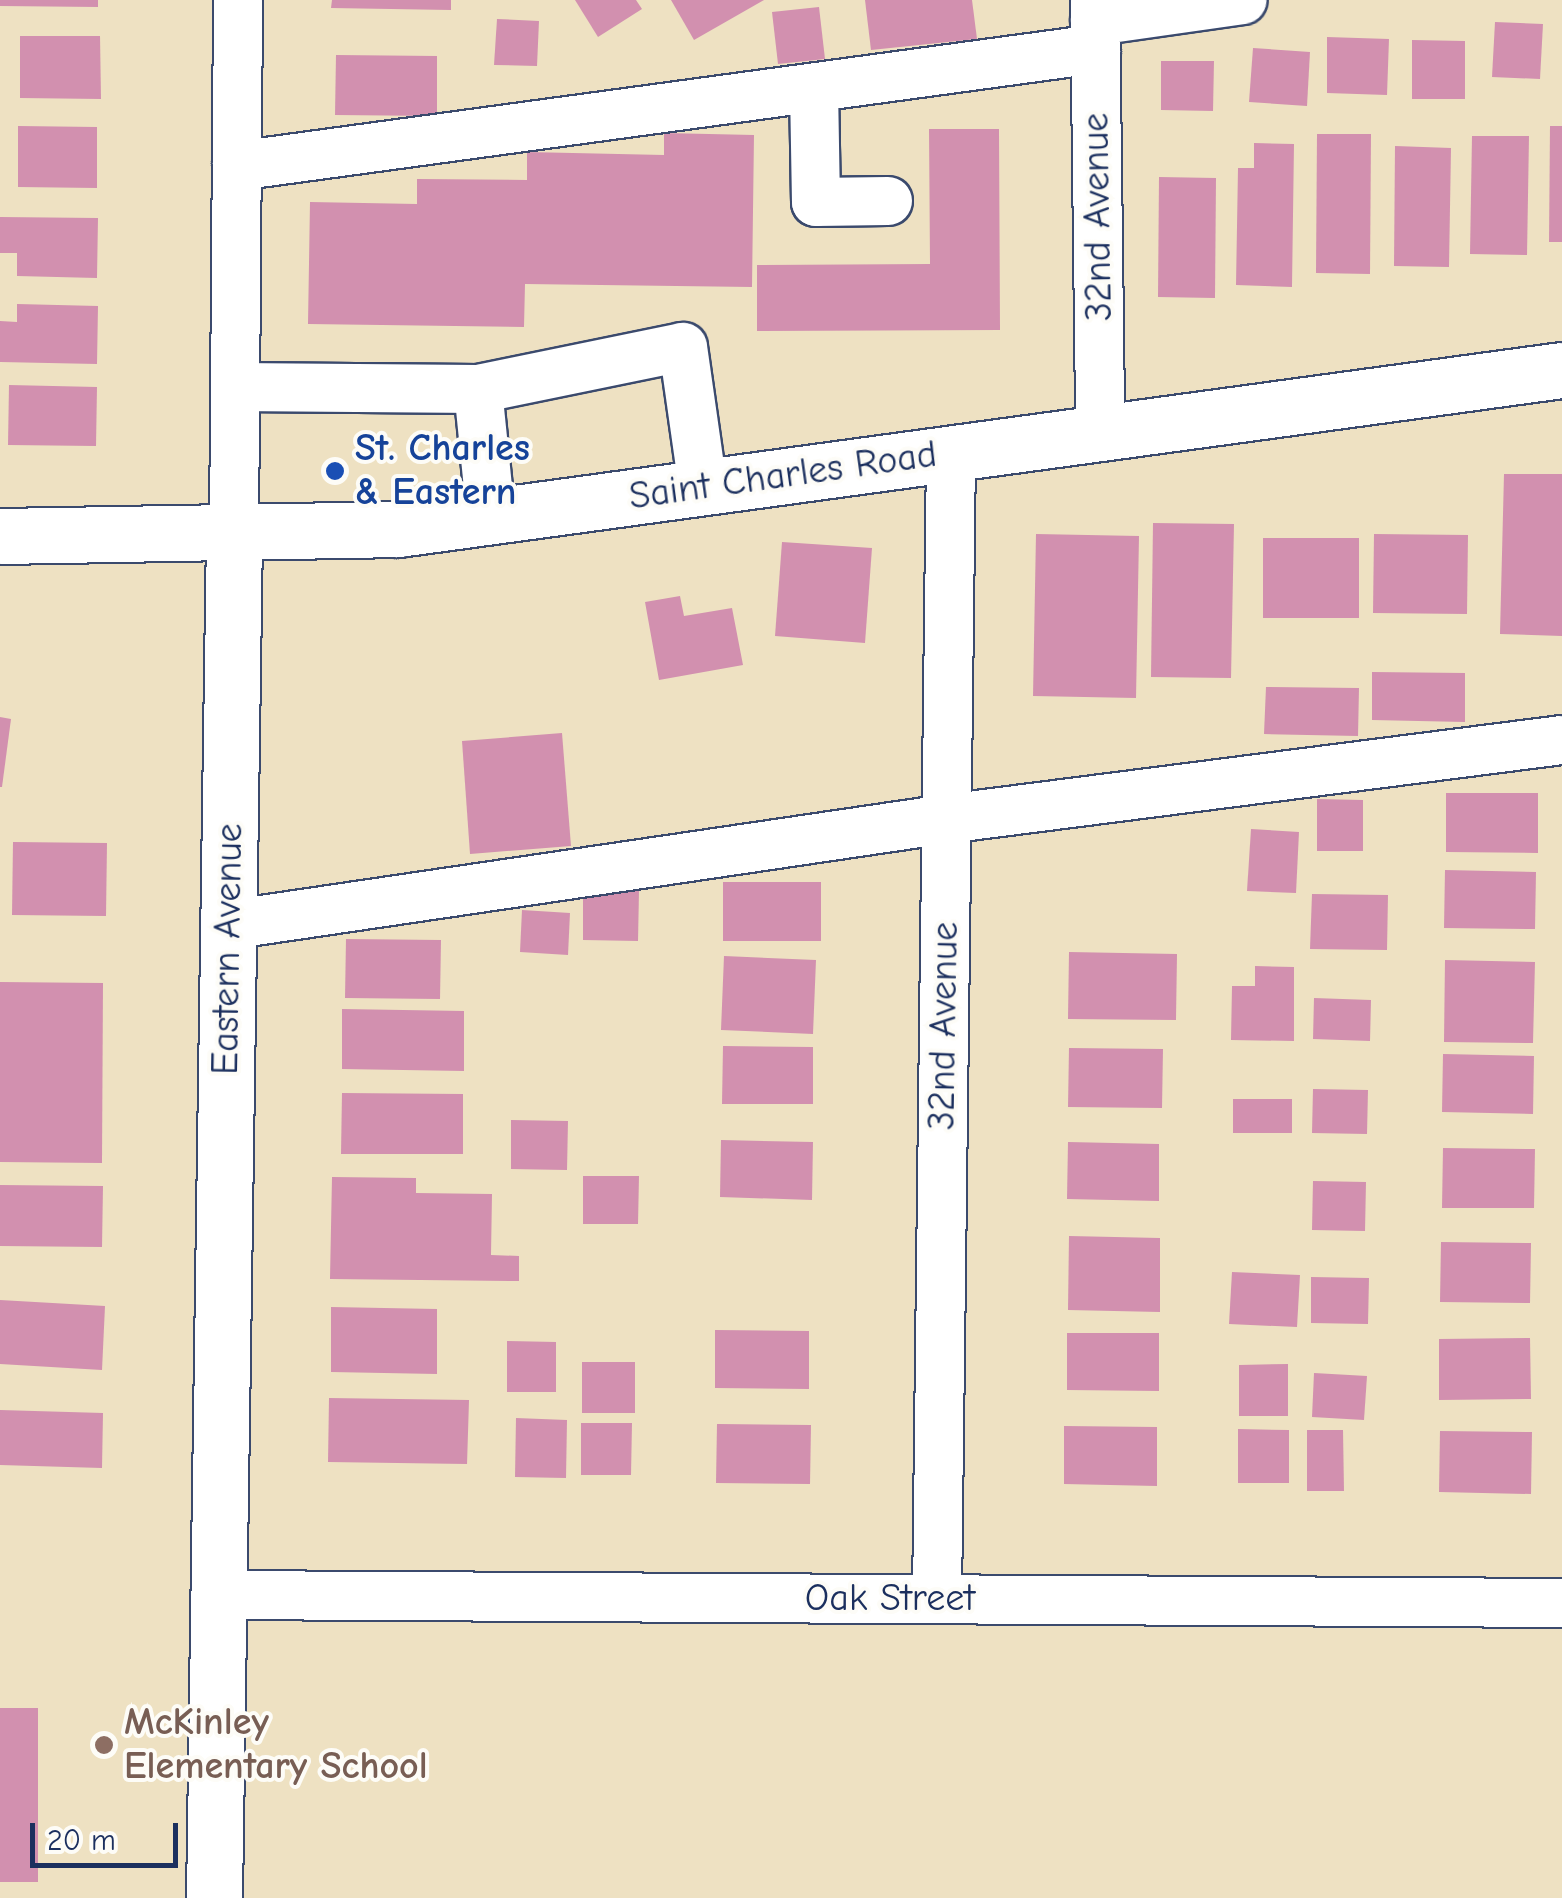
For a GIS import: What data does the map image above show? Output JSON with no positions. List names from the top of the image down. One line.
{"streets":{"main road":["Saint Charles Road","Eastern Avenue"],"street":["32nd Avenue","Oak Street"]},"crossings":[["32nd Avenue","Saint Charles Road"],["32nd Avenue","Oak Street"],["Saint Charles Road","Eastern Avenue"],["Eastern Avenue","Oak Street"]],"places":["St. Charles & Eastern","McKinley Elementary School"],"scale_bar":"20 m"}
